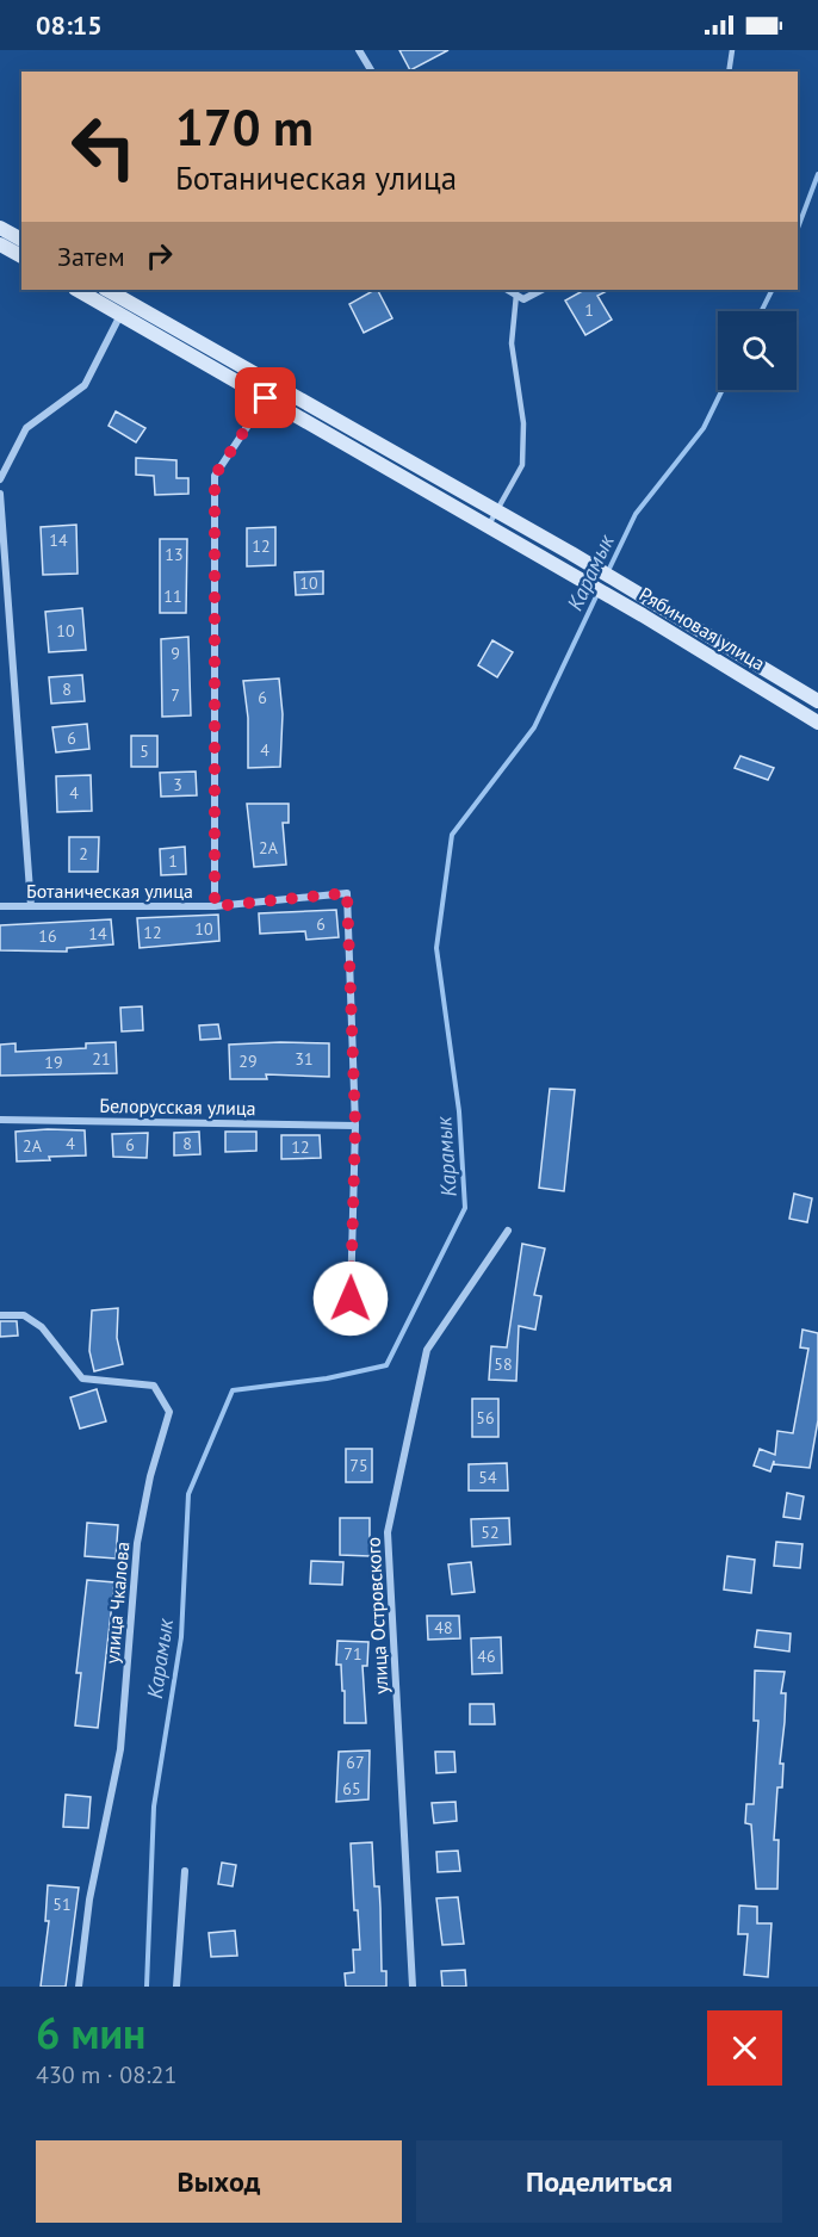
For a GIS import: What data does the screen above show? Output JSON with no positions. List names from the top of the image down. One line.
{"streets":{"main road":["Рябиновая улица"],"street":["Ботаническая улица","Белорусская улица","улица Чкалова","улица Островского"]},"crossings":[["Ботаническая улица","Белорусская улица"]],"water":["Карамык"],"house_numbers":["1","14","12","13","10","11","10","9","8","7","6","6","4","5","3","4","2А","2","1","6","10","12","14","16","21","31","29","19","4","8","6","2А","12","58","56","75","54","52","48","71","46","67","65","51"],"page":{"status":"08:15","turn":["170 m","Ботаническая улица"],"then":"Затем","heading":["6 мин","430 m · 08:21"],"buttons":["Выход","Поделиться"]}}
